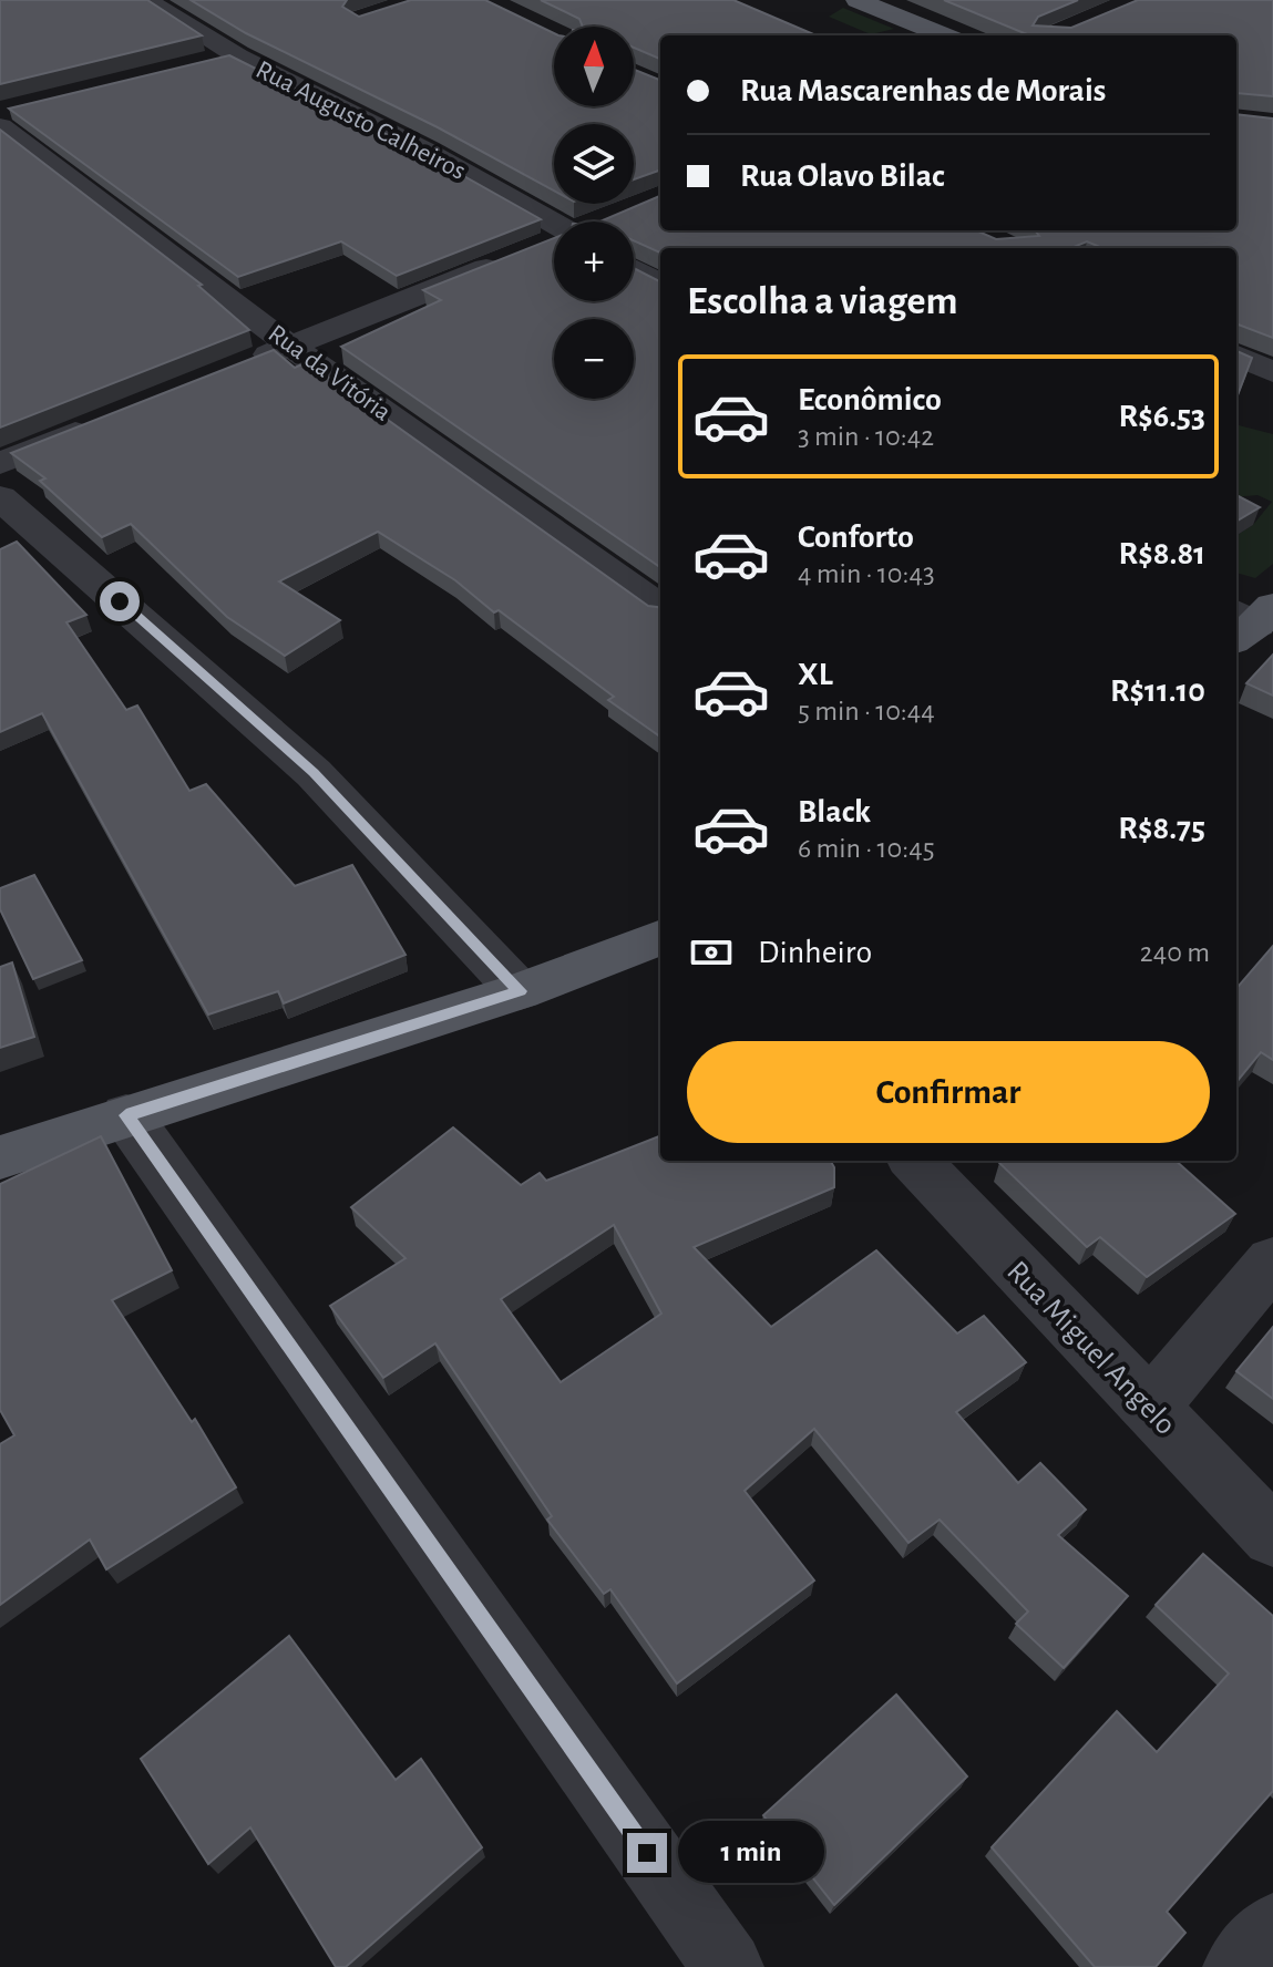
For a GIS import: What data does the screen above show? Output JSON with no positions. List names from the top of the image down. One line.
{"streets":{"street":["Rua Augusto Calheiros","Rua da Vitória","Rua Miguel Angelo"]},"north":"top","page":{"map_buttons":["+","−"],"banner":["Rua Mascarenhas de Morais","Rua Olavo Bilac"],"heading":"Escolha a viagem","list":[{"name":"Econômico","note":"3 min · 10:42","value":"R$6.53"},{"name":"Conforto","note":"4 min · 10:43","value":"R$8.81"},{"name":"XL","note":"5 min · 10:44","value":"R$11.10"},{"name":"Black","note":"6 min · 10:45","value":"R$8.75"}],"pay":["Dinheiro","240 m"],"buttons":"Confirmar","bubble":"1 min"}}
